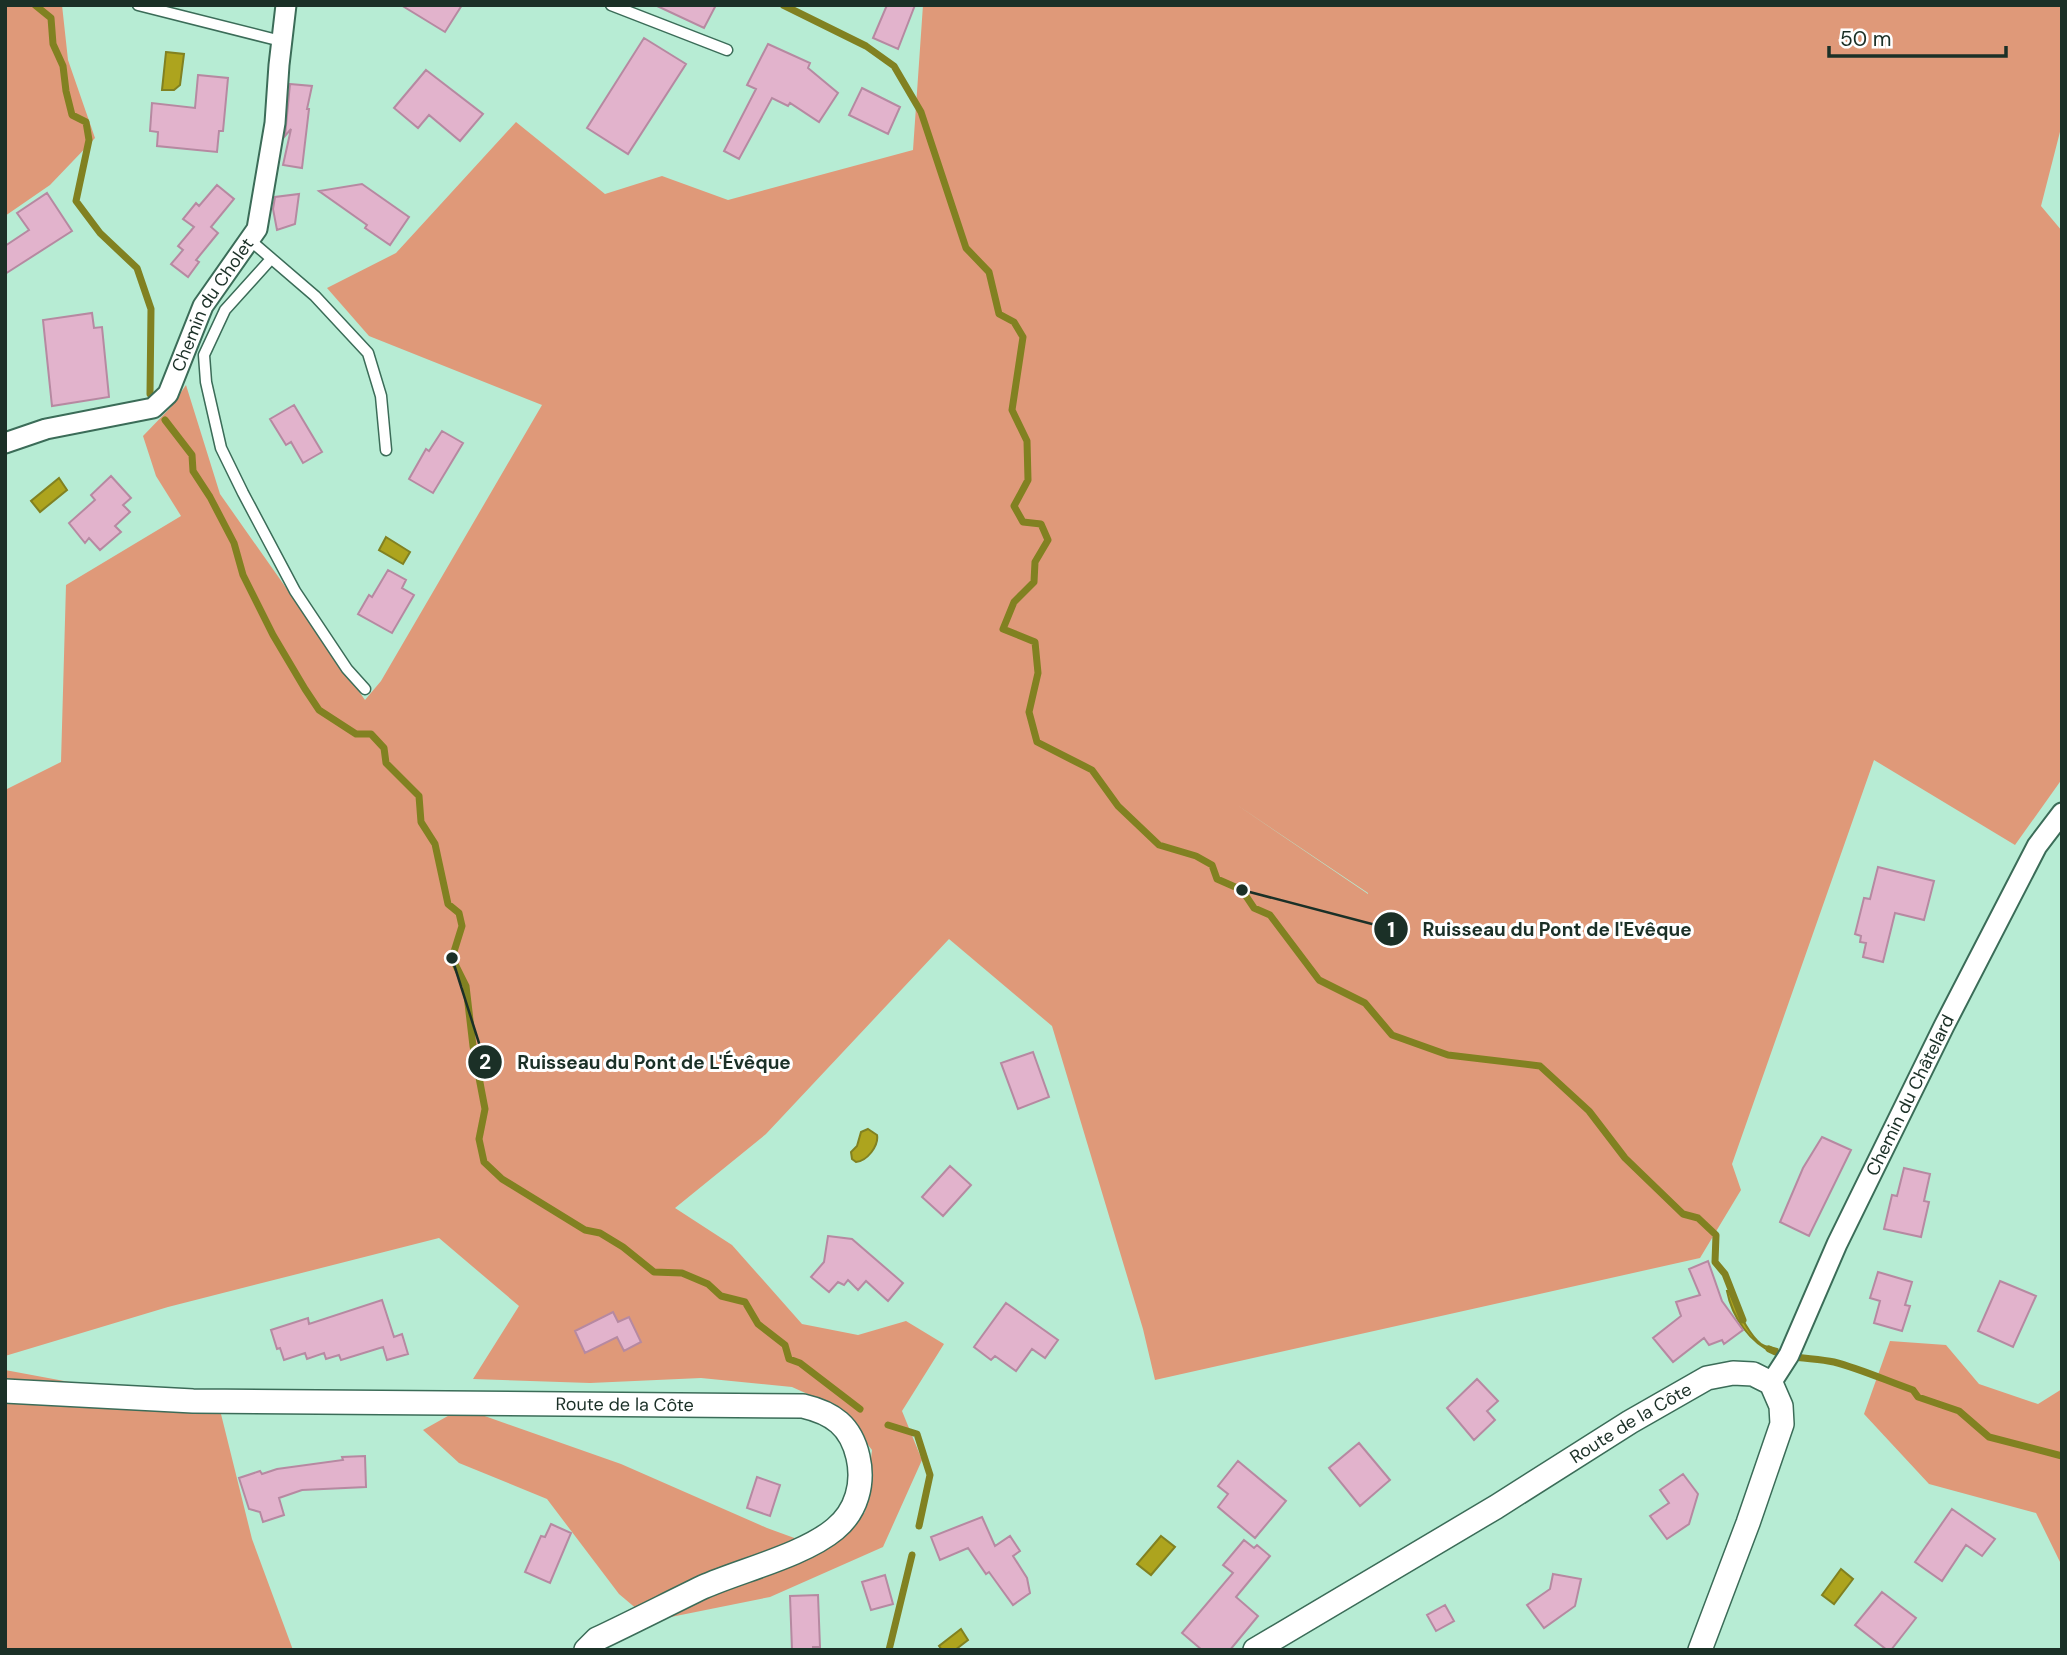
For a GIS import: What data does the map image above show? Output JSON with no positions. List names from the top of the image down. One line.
{"streets":{"street":["Chemin du Cholet","Chemin du Châtelard","Route de la Côte"]},"crossings":[["Chemin du Châtelard","Route de la Côte"]],"places":["Ruisseau du Pont de l'Evêque","Ruisseau du Pont de L'Évêque"],"scale_bar":"50 m"}
